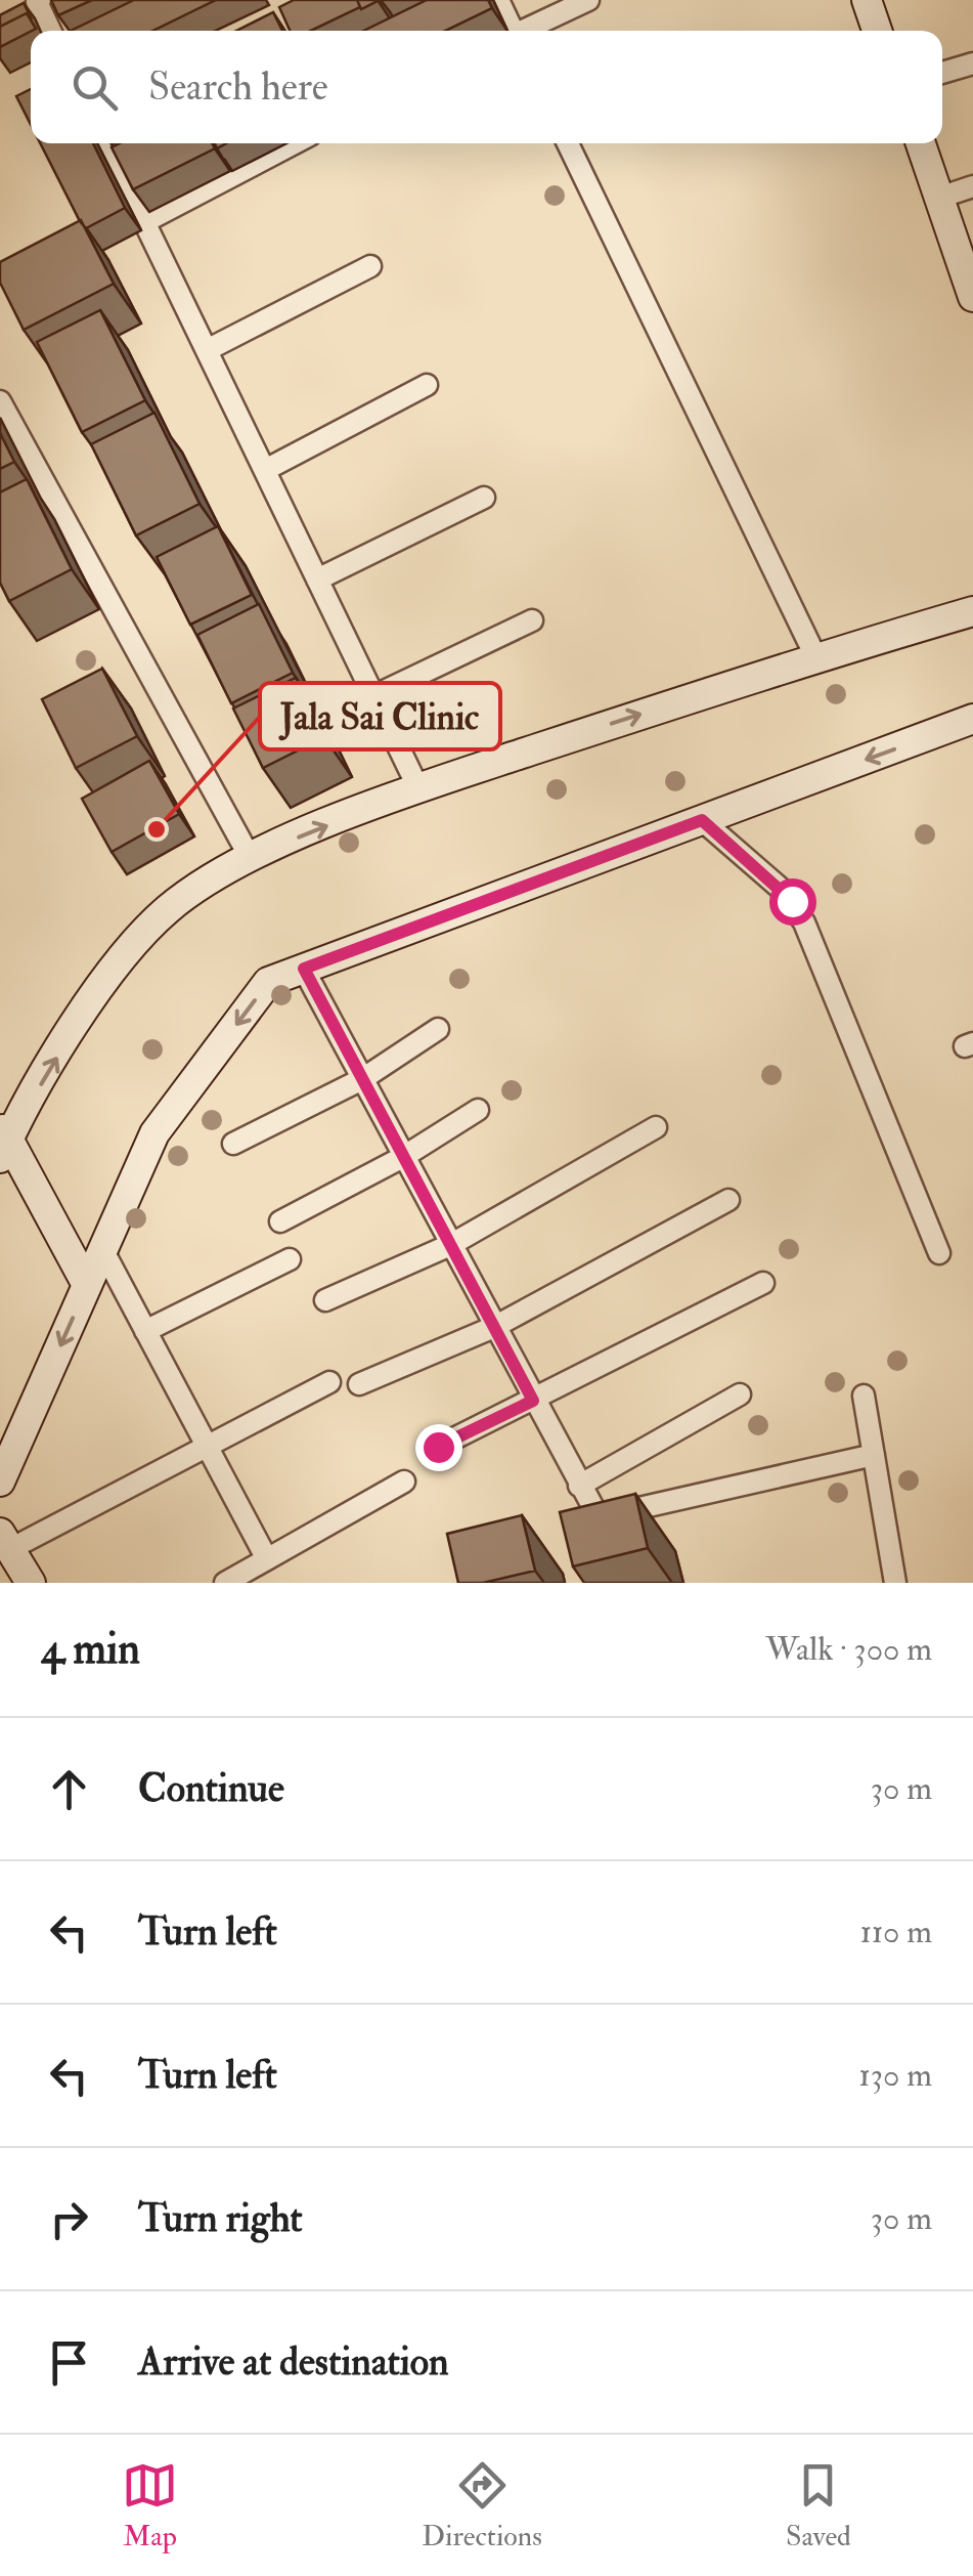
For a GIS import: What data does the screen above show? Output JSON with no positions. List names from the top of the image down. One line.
{"places":["Jala Sai Clinic"],"page":{"search":"Search here","heading":["4 min","Walk · 300 m"],"list":[["Continue","30 m"],["Turn left","110 m"],["Turn left","130 m"],["Turn right","30 m"],"Arrive at destination"],"nav":["Map","Directions","Saved"]}}
